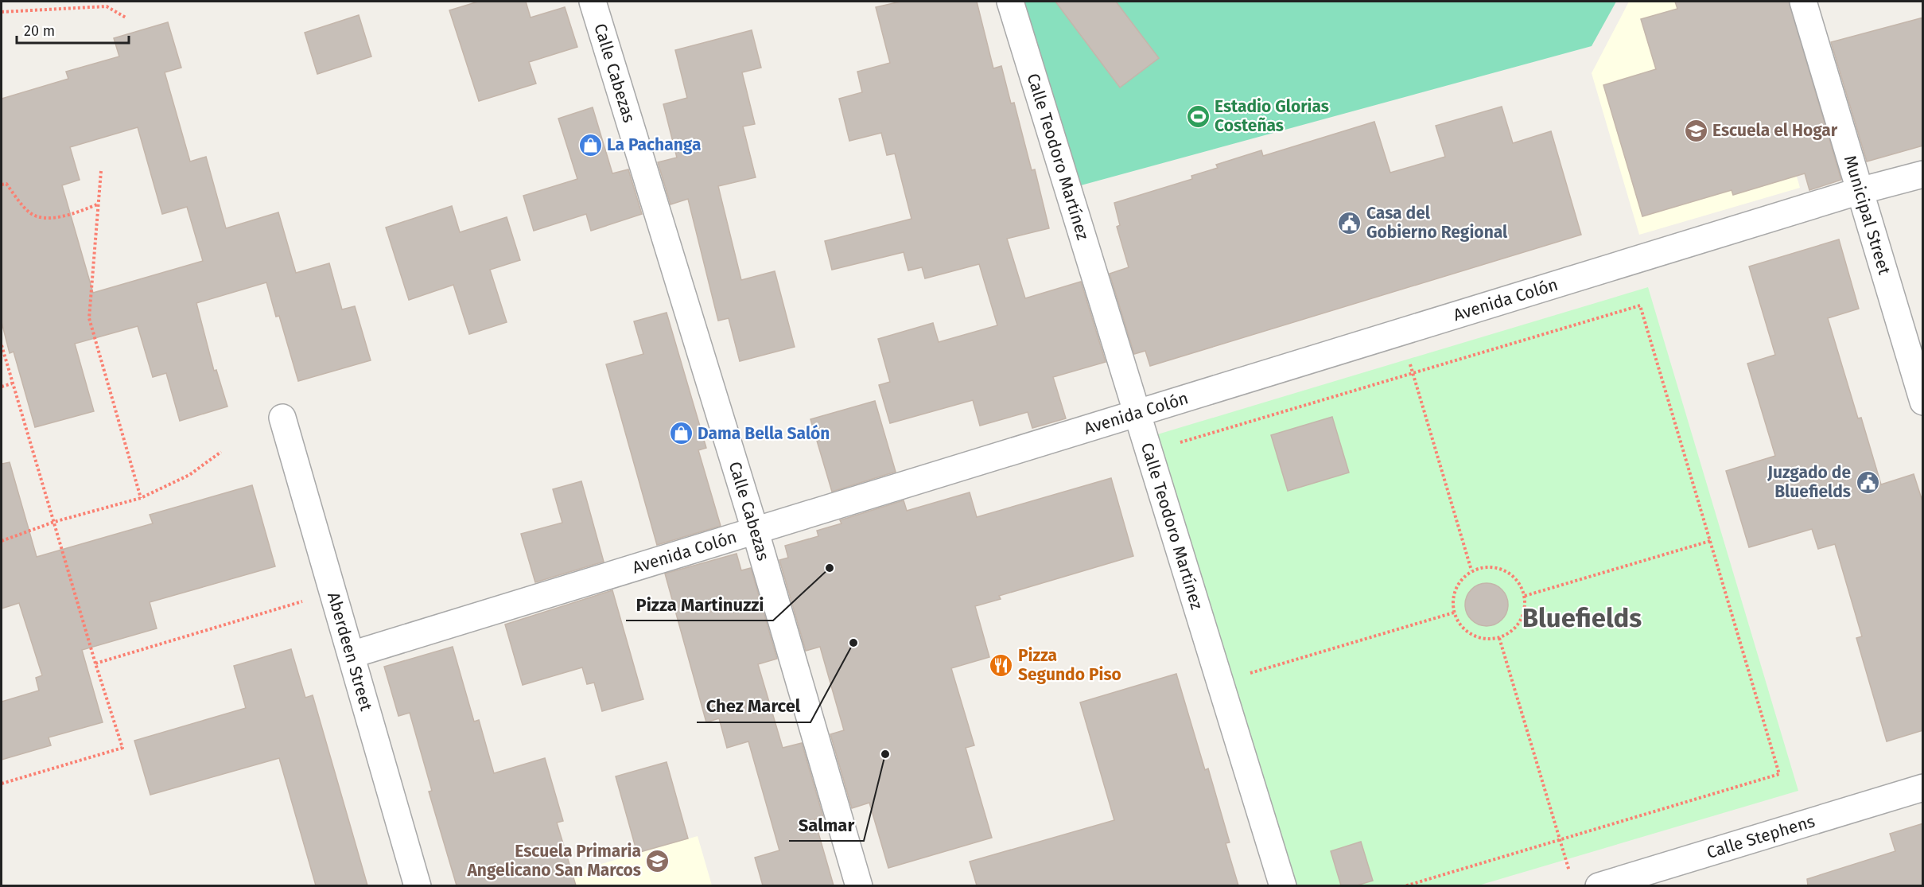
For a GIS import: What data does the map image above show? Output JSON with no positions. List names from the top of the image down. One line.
{"streets":{"street":["Calle Cabezas","Calle Teodoro Martínez","Municipal Street","Avenida Colón","Aberdeen Street","Calle Stephens"]},"crossings":[["Calle Cabezas","Avenida Colón"],["Calle Teodoro Martínez","Avenida Colón"],["Municipal Street","Avenida Colón"],["Avenida Colón","Aberdeen Street"]],"districts":["Bluefields"],"places":{"sports":["Estadio Glorias Costeñas"],"school or university":["Escuela el Hogar","Escuela Primaria Angelicano San Marcos"],"shop":["La Pachanga","Dama Bella Salón"],"public building":["Casa del Gobierno Regional","Juzgado de Bluefields"],"other":["Pizza Martinuzzi","Chez Marcel","Salmar"],"restaurant":["Pizza Segundo Piso"]},"scale_bar":"20 m"}
